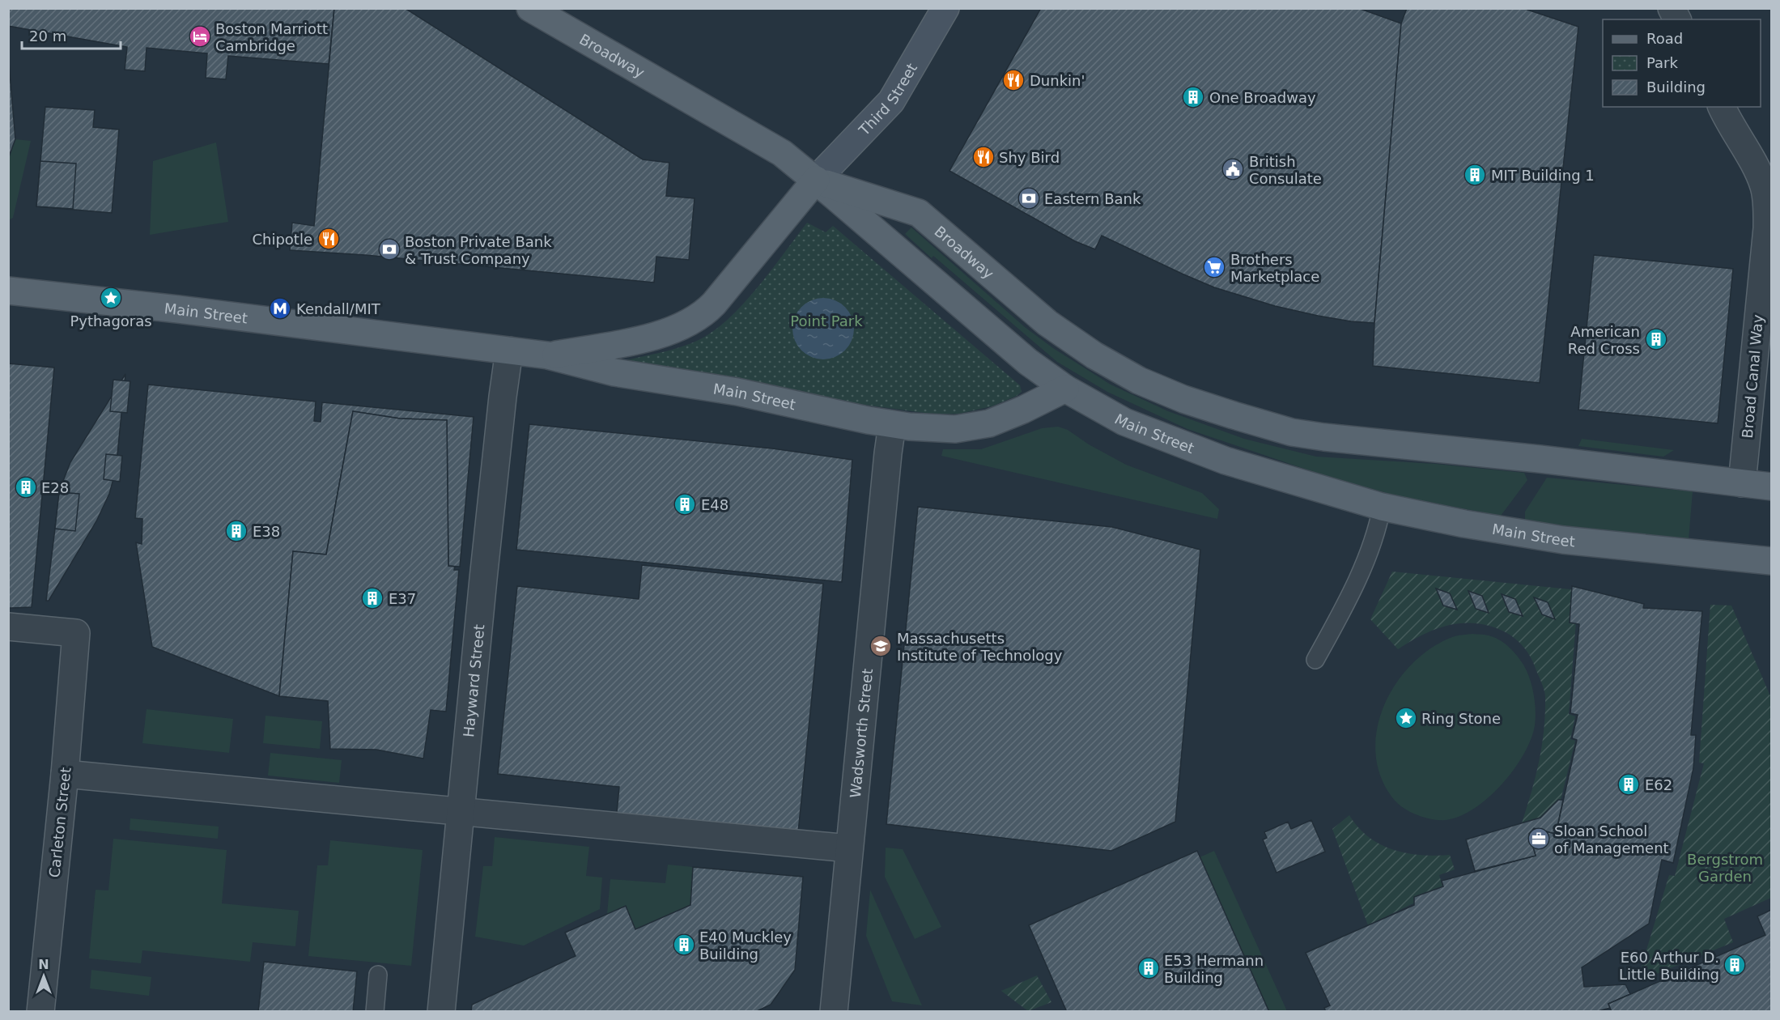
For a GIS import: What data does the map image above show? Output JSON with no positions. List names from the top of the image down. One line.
{"streets":{"main road":["Broadway","Third Street","Main Street"],"street":["Broad Canal Way","Hayward Street","Wadsworth Street","Carleton Street"]},"crossings":[["Broadway","Third Street"],["Broadway","Main Street"],["Broadway","Broad Canal Way"],["Third Street","Main Street"],["Main Street","Hayward Street"],["Main Street","Wadsworth Street"]],"parks":["Point Park","Bergstrom Garden"],"places":{"hotel":["Boston Marriott Cambridge"],"restaurant":["Dunkin'","Shy Bird","Chipotle"],"building":["One Broadway","MIT Building 1","American Red Cross","E28","E48","E38","E37","E62","E40 Muckley Building","E60 Arthur D. Little Building","E53 Hermann Building"],"public building":["British Consulate"],"bank":["Eastern Bank","Boston Private Bank & Trust Company"],"supermarket":["Brothers Marketplace"],"place":["Pythagoras","Ring Stone"],"metro station":["Kendall/MIT"],"school or university":["Massachusetts Institute of Technology"],"office":["Sloan School of Management"]},"legend":["Road","Park","Building"],"scale_bar":"20 m","north":"top"}
